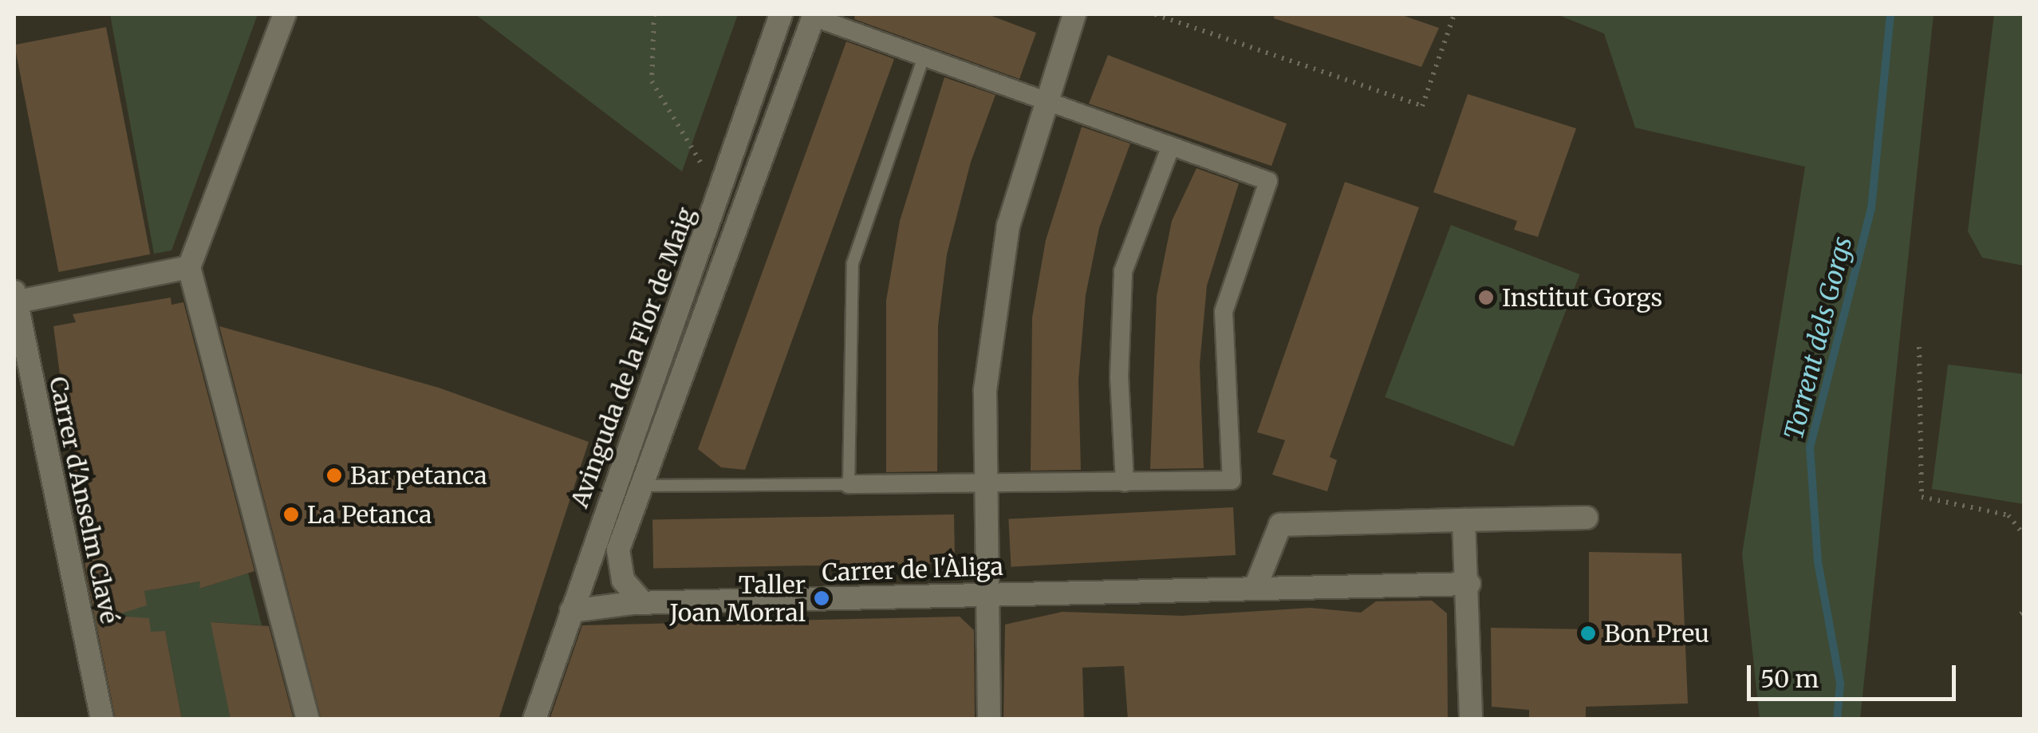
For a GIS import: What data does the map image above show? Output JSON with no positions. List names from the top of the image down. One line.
{"streets":{"street":["Avinguda de la Flor de Maig","Carrer d'Anselm Clavé","Carrer de l'Àliga"]},"crossings":[["Avinguda de la Flor de Maig","Carrer de l'Àliga"]],"water":["Torrent dels Gorgs"],"places":["Institut Gorgs","Bar petanca","La Petanca","Taller Joan Morral","Bon Preu"],"scale_bar":"50 m"}
